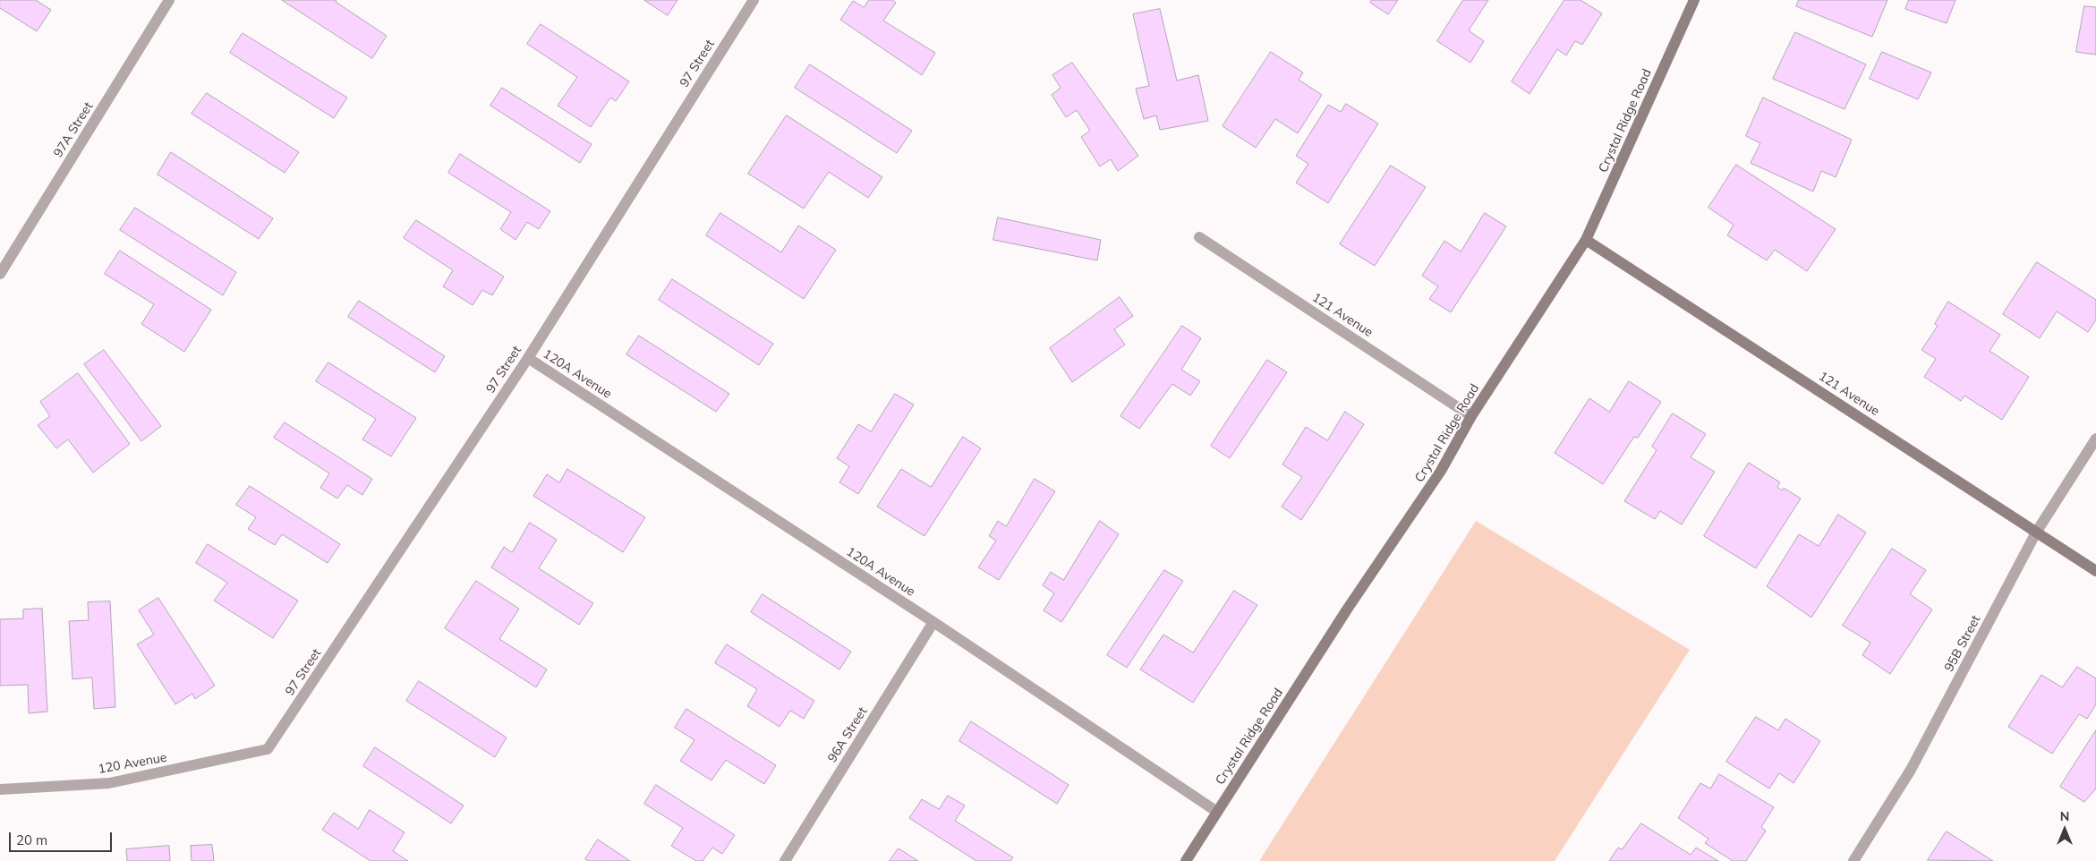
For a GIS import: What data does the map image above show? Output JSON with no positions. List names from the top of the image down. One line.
{"streets":{"street":["97 Street","Crystal Ridge Road","97A Street","121 Avenue","120A Avenue","95B Street","96A Street","120 Avenue"]},"crossings":[["97 Street","120A Avenue"],["97 Street","120 Avenue"],["Crystal Ridge Road","121 Avenue"],["Crystal Ridge Road","120A Avenue"],["121 Avenue","95B Street"],["120A Avenue","96A Street"]],"scale_bar":"20 m","north":"top"}
